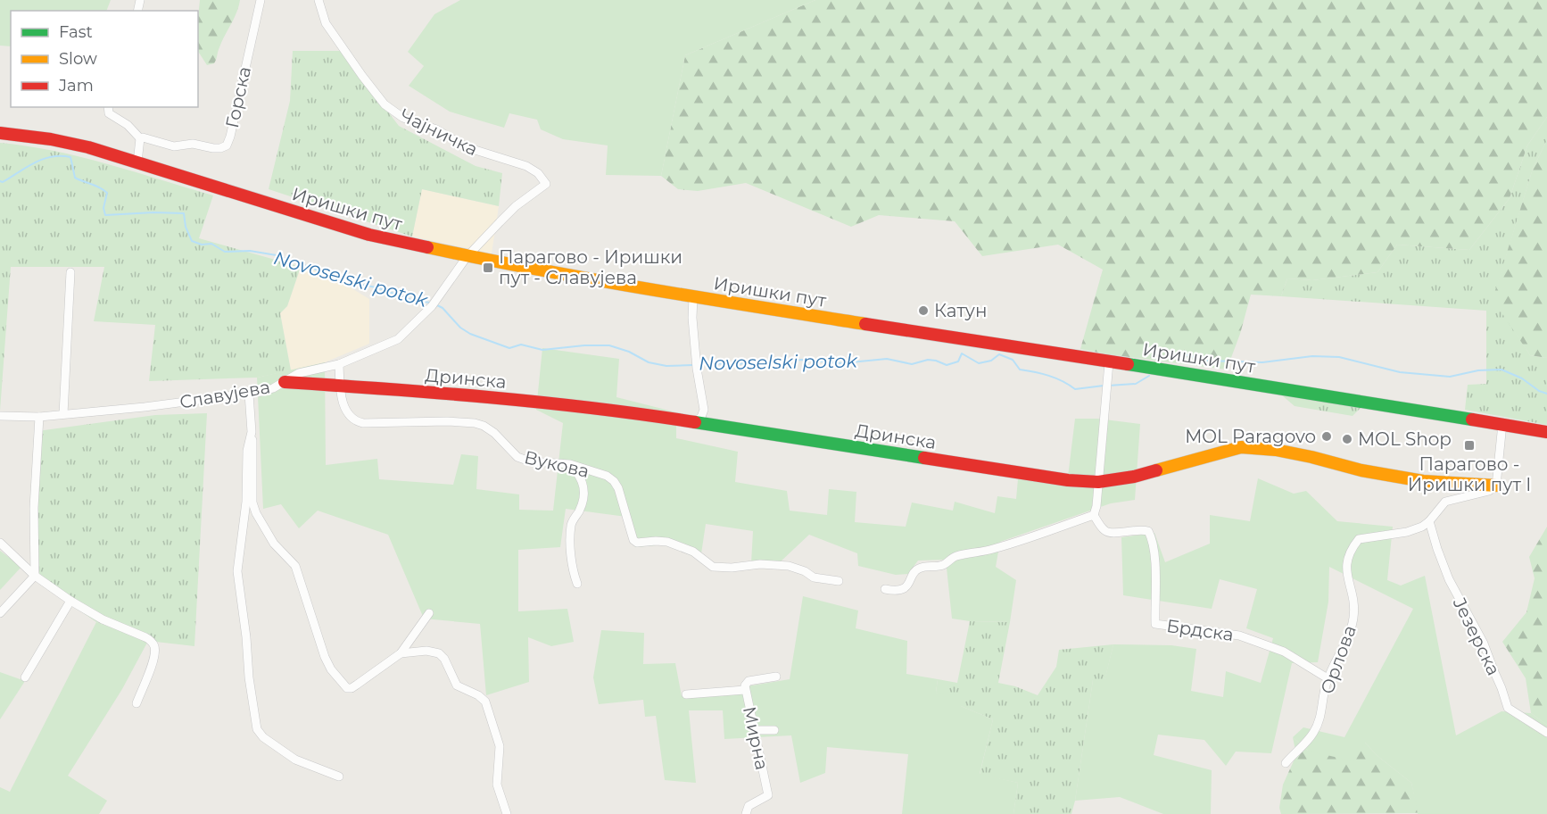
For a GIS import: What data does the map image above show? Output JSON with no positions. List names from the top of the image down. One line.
{"streets":{"main road":["Иришки пут","Дринска"],"street":["Горска","Чајничка","Славујева","Вукова","Брдска","Језерска","Орлова","Мирна"]},"crossings":[["Чајничка","Славујева"],["Иришки пут","Славујева"],["Дринска","Славујева"],["Дринска","Вукова"],["Дринска","Орлова"],["Славујева","Вукова"],["Брдска","Орлова"],["Језерска","Орлова"]],"water":["Novoselski potok"],"places":{"transit":["Парагово - Иришки пут - Славујева","Парагово - Иришки пут I"],"other":["Катун","MOL Paragovo","MOL Shop"]},"legend":["Fast","Slow","Jam"]}
